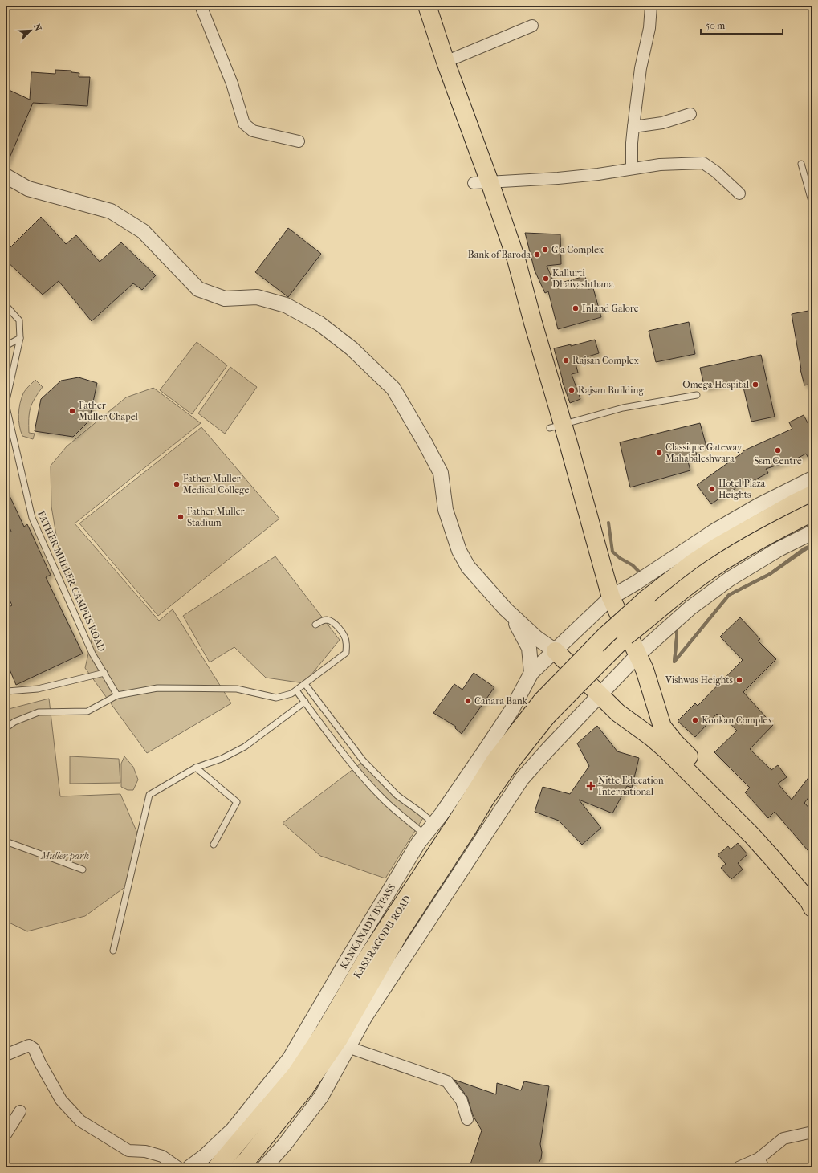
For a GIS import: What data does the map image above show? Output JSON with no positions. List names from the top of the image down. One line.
{"streets":{"main road":["KASARAGODU ROAD"],"street":["KANKANADY BYPASS"],"lane":["FATHER MULLER CAMPUS ROAD"]},"parks":["Muller park"],"places":{"other":["G a Complex","Bank of Baroda","Kallurti Dhaivashthana","Inland Galore","Rajsan Complex","Omega Hospital","Rajsan Building","Father Muller Chapel","Ssm Centre","Classique Gateway Mahabaleshwara","Father Muller Medical College","Hotel Plaza Heights","Father Muller Stadium","Vishwas Heights","Canara Bank","Konkan Complex"],"health":["Nitte Education International"]},"scale_bar":"50 m","north":"top right"}
